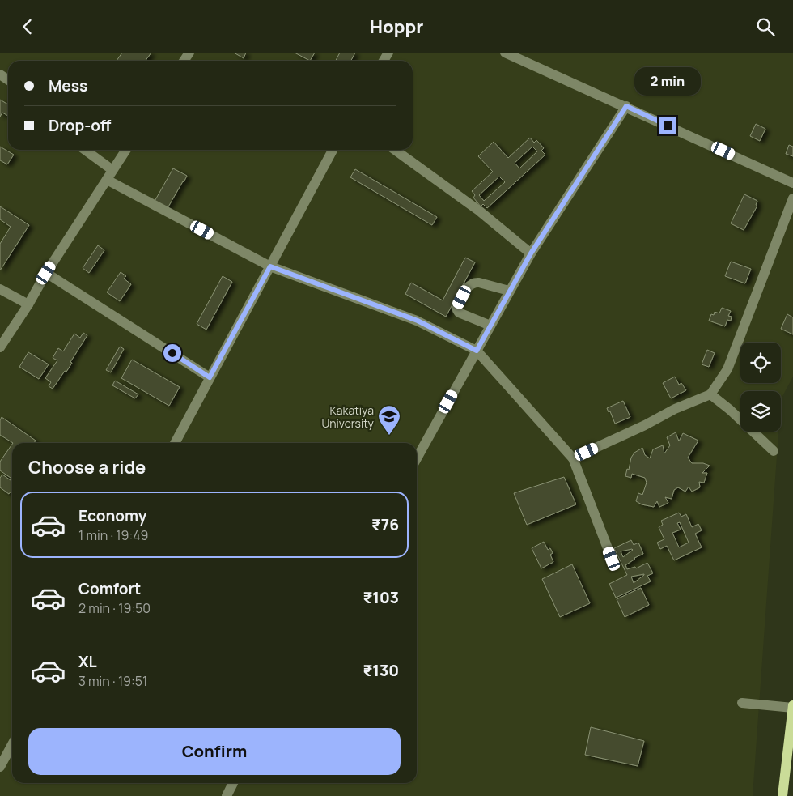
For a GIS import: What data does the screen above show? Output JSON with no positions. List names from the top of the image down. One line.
{"places":{"school or university":["Kakatiya University"]},"page":{"header":"Hoppr","banner":["Mess","Drop-off"],"bubble":"2 min","heading":"Choose a ride","list":[{"name":"Economy","note":"1 min · 19:49","value":"₹76"},{"name":"Comfort","note":"2 min · 19:50","value":"₹103"},{"name":"XL","note":"3 min · 19:51","value":"₹130"}],"buttons":"Confirm"}}
